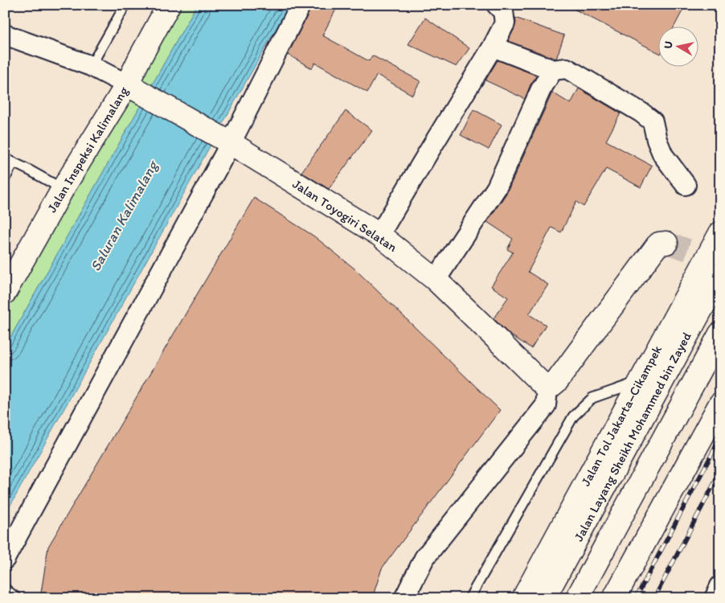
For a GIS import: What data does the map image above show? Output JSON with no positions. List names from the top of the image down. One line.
{"streets":{"main road":["Jalan Inspeksi Kalimalang","Jalan Toyogiri Selatan","Jalan Tol Jakarta–Cikampek","Jalan Layang Sheikh Mohammed bin Zayed"]},"crossings":[["Jalan Inspeksi Kalimalang","Jalan Toyogiri Selatan"]],"water":["Saluran Kalimalang"],"north":"left"}
